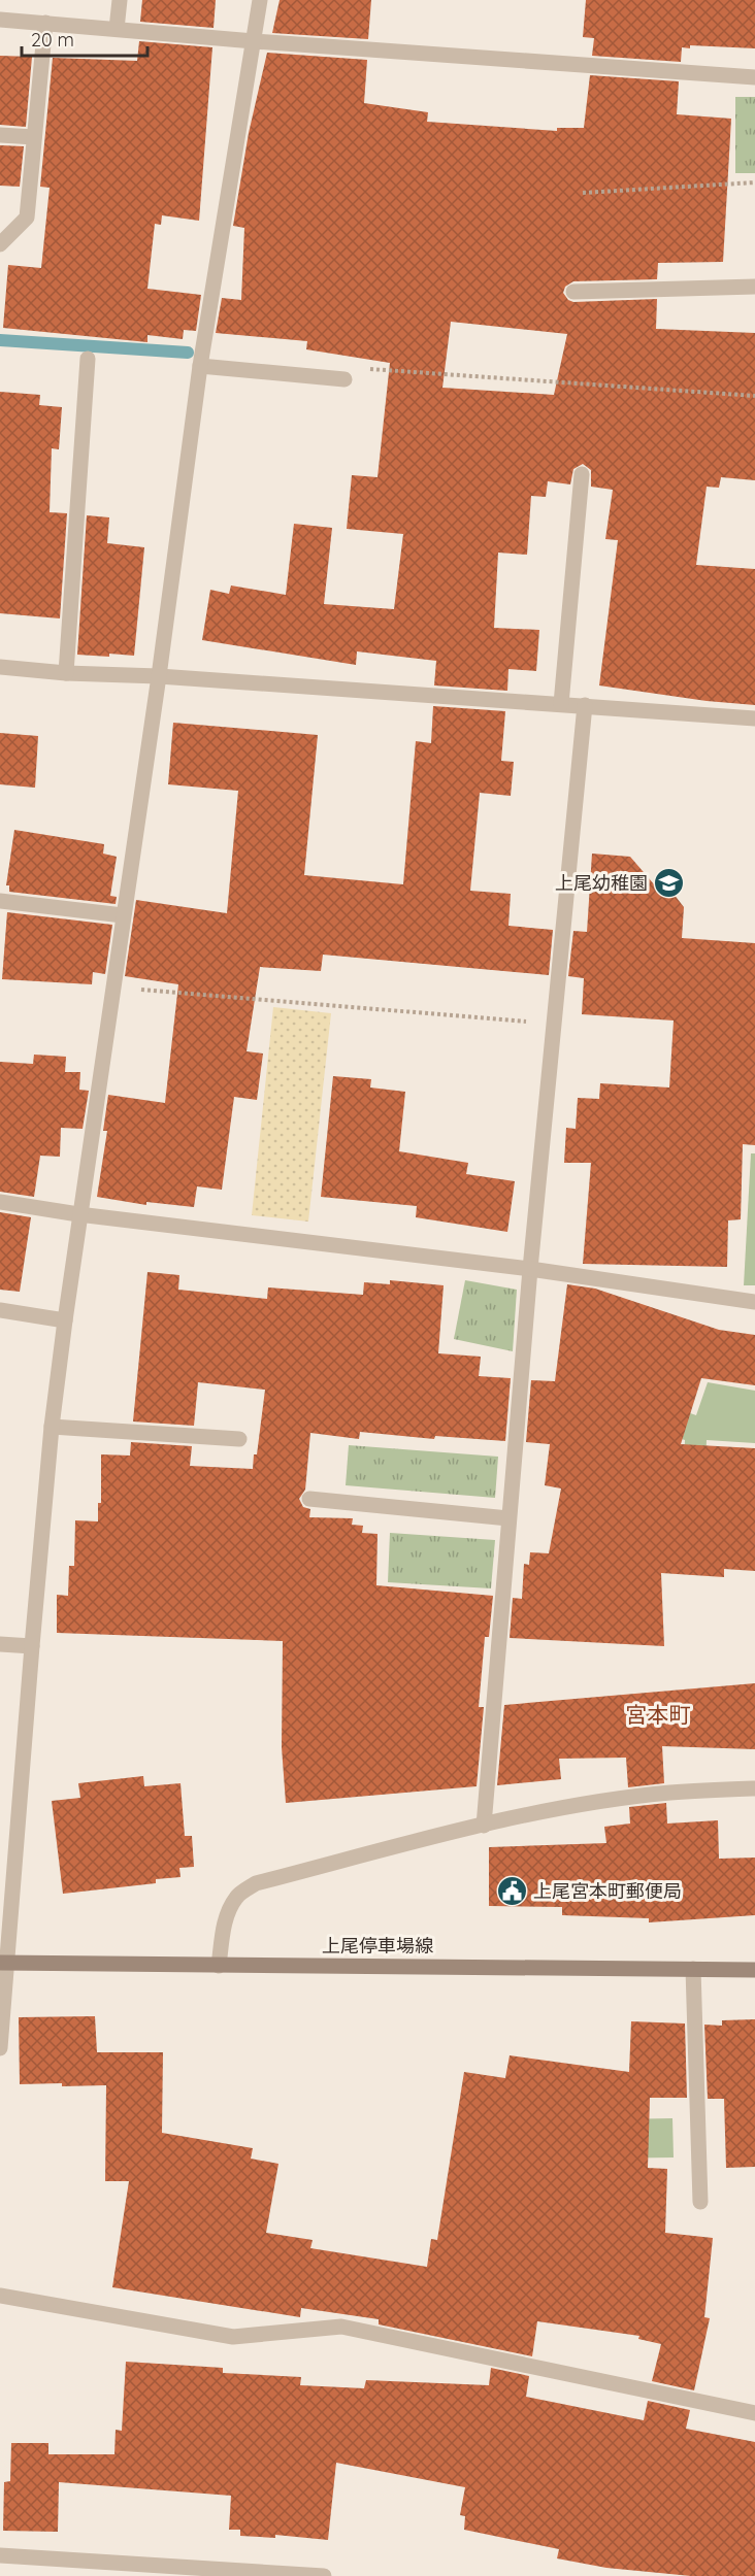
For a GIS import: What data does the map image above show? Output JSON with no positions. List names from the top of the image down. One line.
{"streets":{"main road":["上尾停車場線"]},"districts":["宮本町"],"places":{"school or university":["上尾幼稚園"],"public building":["上尾宮本町郵便局"]},"scale_bar":"20 m"}
